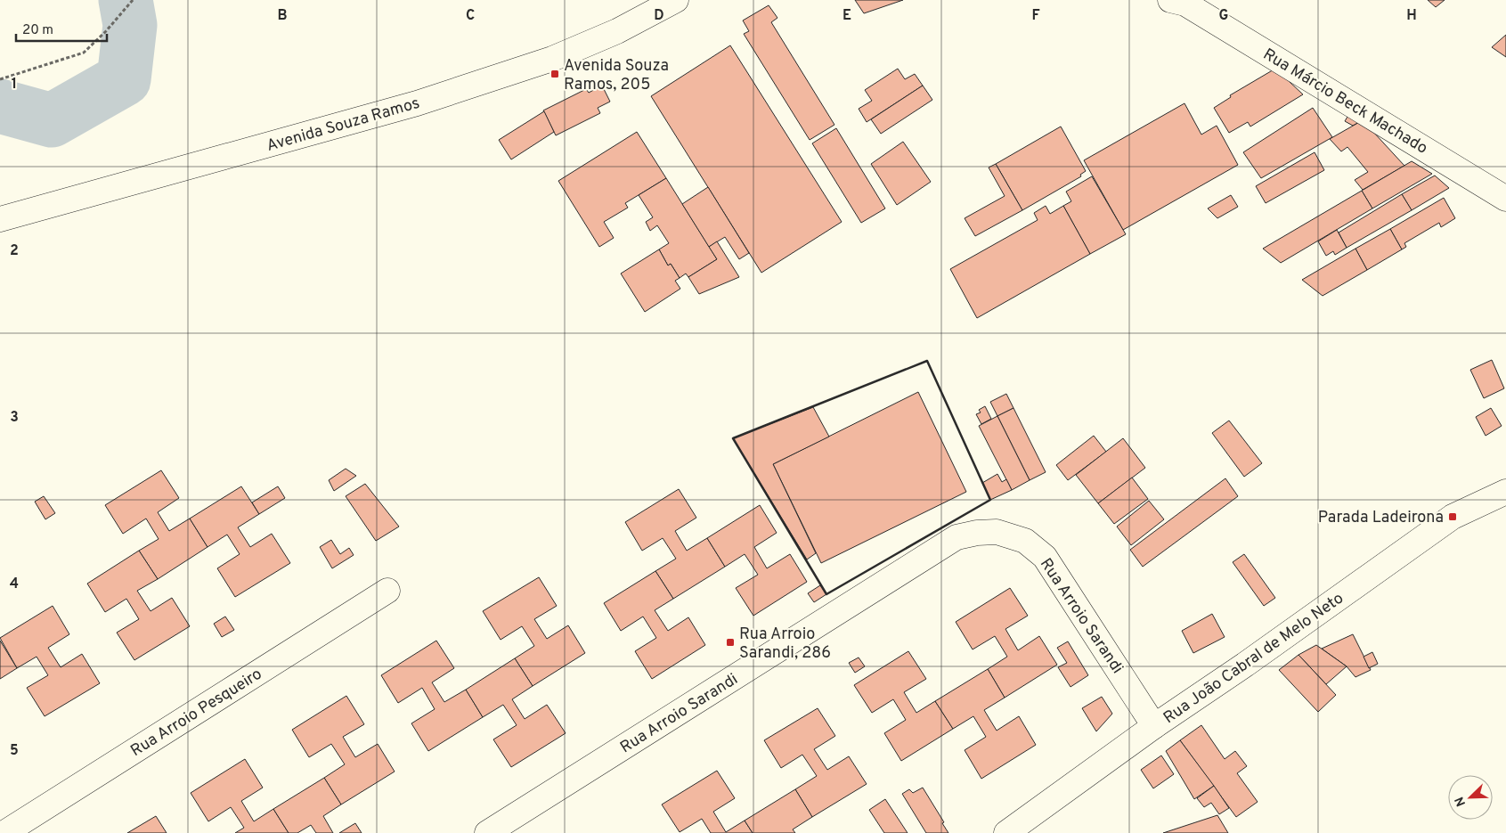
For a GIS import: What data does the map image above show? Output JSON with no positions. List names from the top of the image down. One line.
{"streets":{"street":["Rua Márcio Beck Machado","Avenida Souza Ramos","Rua Arroio Sarandi","Rua João Cabral de Melo Neto","Rua Arroio Pesqueiro"]},"crossings":[["Rua Arroio Sarandi","Rua João Cabral de Melo Neto"]],"places":{"transit":["Avenida Souza Ramos, 205","Parada Ladeirona","Rua Arroio Sarandi, 286"]},"scale_bar":"20 m","north":"bottom left","grid":{"columns":["B","C","D","E","F","G","H"],"rows":["1","2","3","4","5"]}}
